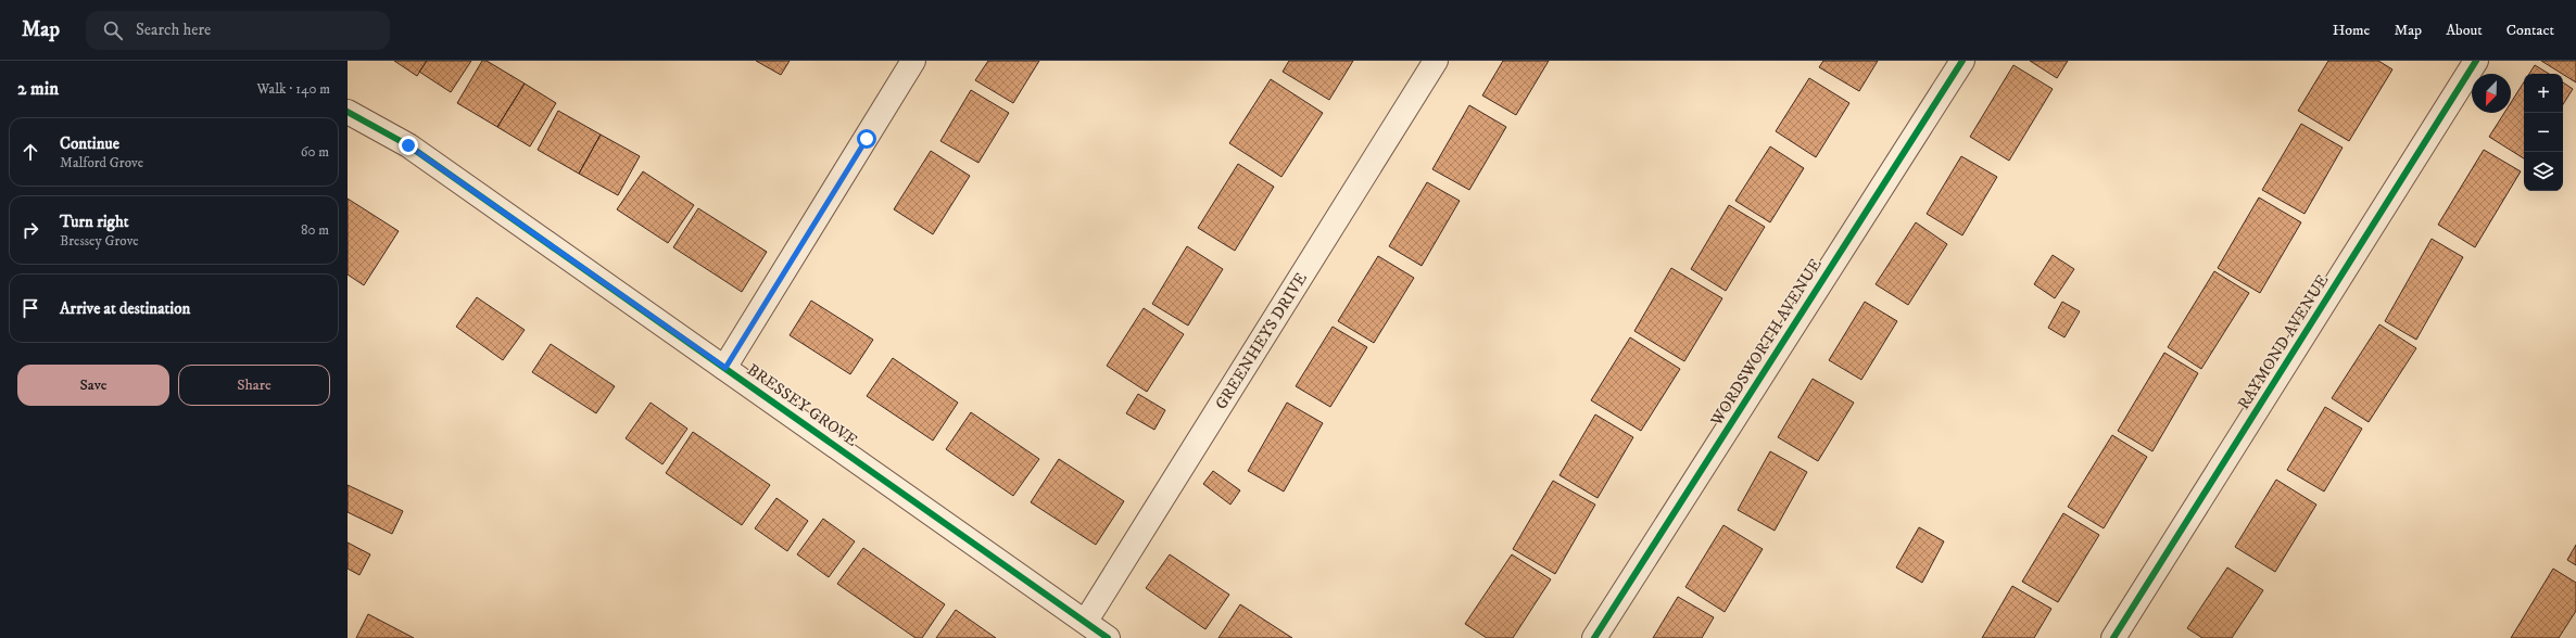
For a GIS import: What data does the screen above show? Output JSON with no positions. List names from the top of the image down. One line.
{"streets":{"street":["GREENHEYS DRIVE","WORDSWORTH AVENUE","RAYMOND AVENUE","BRESSEY GROVE"]},"crossings":[["GREENHEYS DRIVE","BRESSEY GROVE"]],"north":"bottom left","page":{"header":"Map","search":"Search here","nav":["Home","Map","About","Contact"],"heading":["2 min","Walk · 140 m"],"map_buttons":["+","−"],"list":[["Continue","Malford Grove","60 m"],["Turn right","Bressey Grove","80 m"],"Arrive at destination"],"buttons":["Save","Share"]}}
